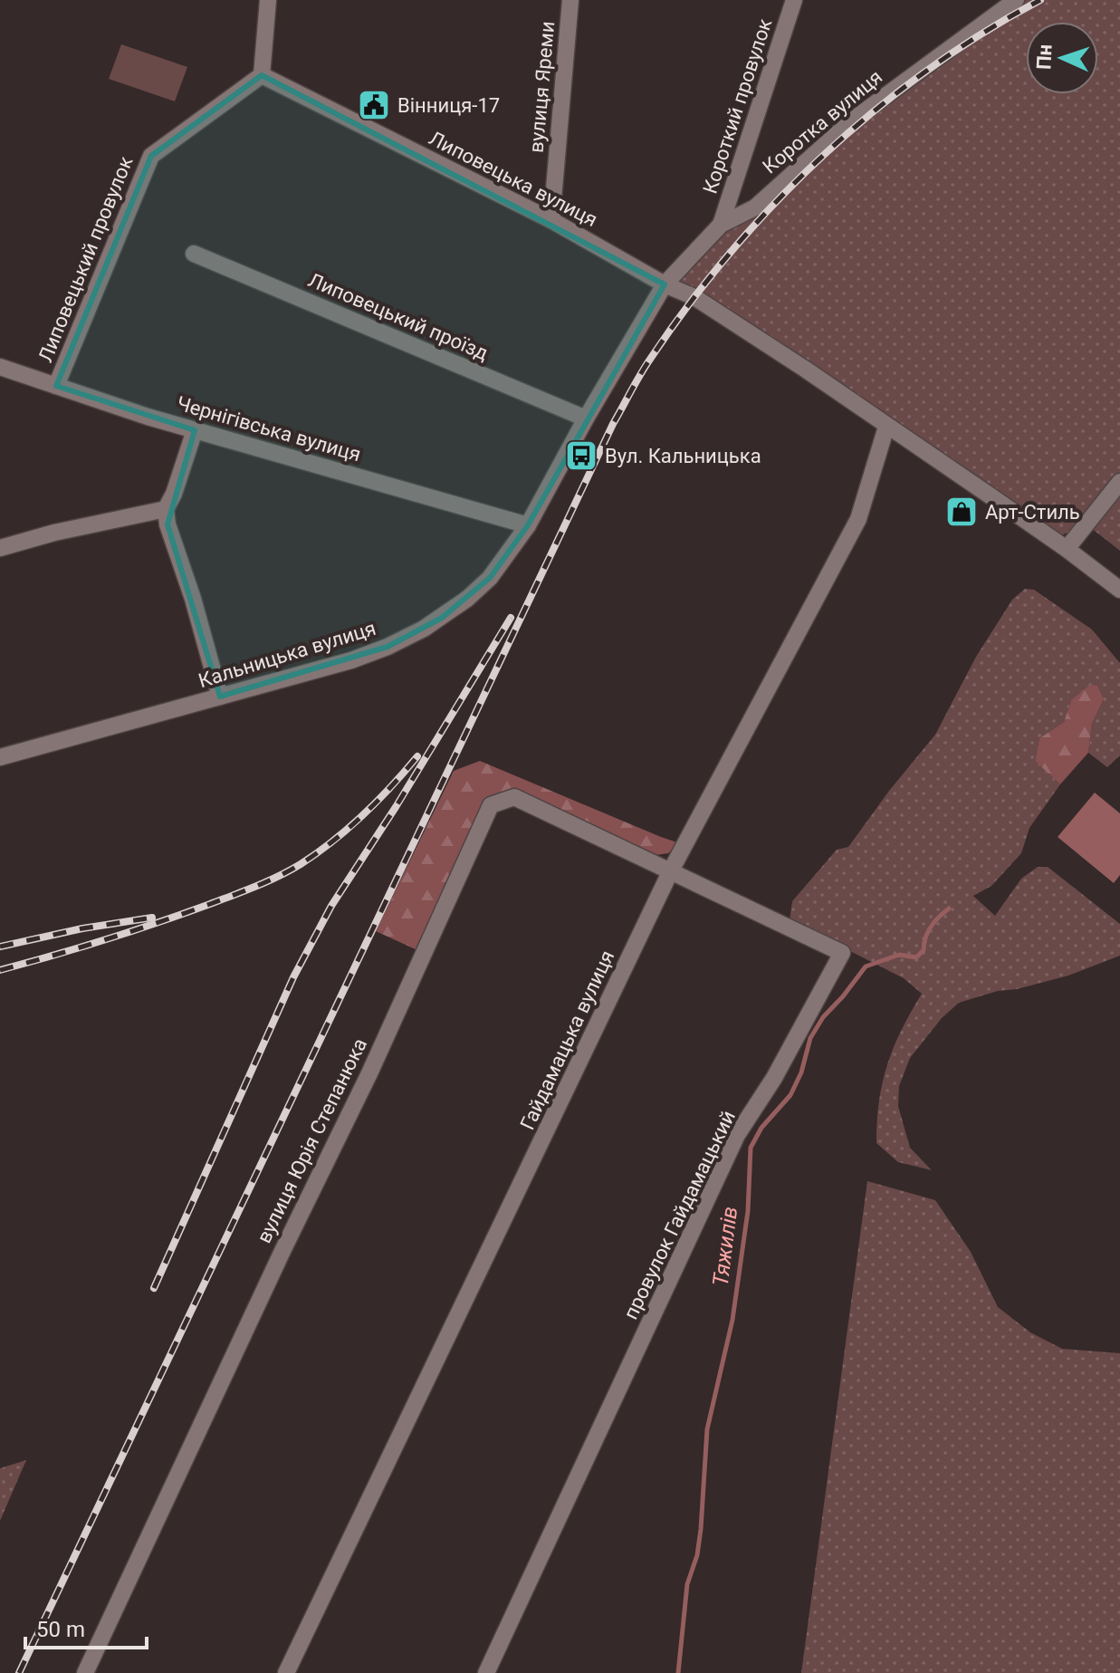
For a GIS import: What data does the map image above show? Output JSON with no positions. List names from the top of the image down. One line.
{"streets":{"street":["вулиця Яреми","Короткий провулок","Коротка вулиця","Липовецька вулиця","Липовецький провулок","Липовецький проїзд","Чернігівська вулиця","Кальницька вулиця","Гайдамацька вулиця","вулиця Юрія Степанюка","провулок Гайдамацький"]},"crossings":[["вулиця Яреми","Липовецька вулиця"],["Короткий провулок","Коротка вулиця"],["Коротка вулиця","Липовецька вулиця"],["Коротка вулиця","Кальницька вулиця"],["Липовецька вулиця","Липовецький провулок"],["Липовецька вулиця","Кальницька вулиця"],["Липовецька вулиця","Гайдамацька вулиця"],["Липовецький провулок","Чернігівська вулиця"],["Липовецький проїзд","Кальницька вулиця"],["Чернігівська вулиця","Кальницька вулиця"],["Гайдамацька вулиця","вулиця Юрія Степанюка"],["Гайдамацька вулиця","провулок Гайдамацький"],["вулиця Юрія Степанюка","провулок Гайдамацький"]],"water":["Тяжилів"],"places":{"public building":["Вінниця-17"],"bus stop":["Вул. Кальницька"],"shop":["Арт-Стиль"]},"scale_bar":"50 m","north":"left"}
